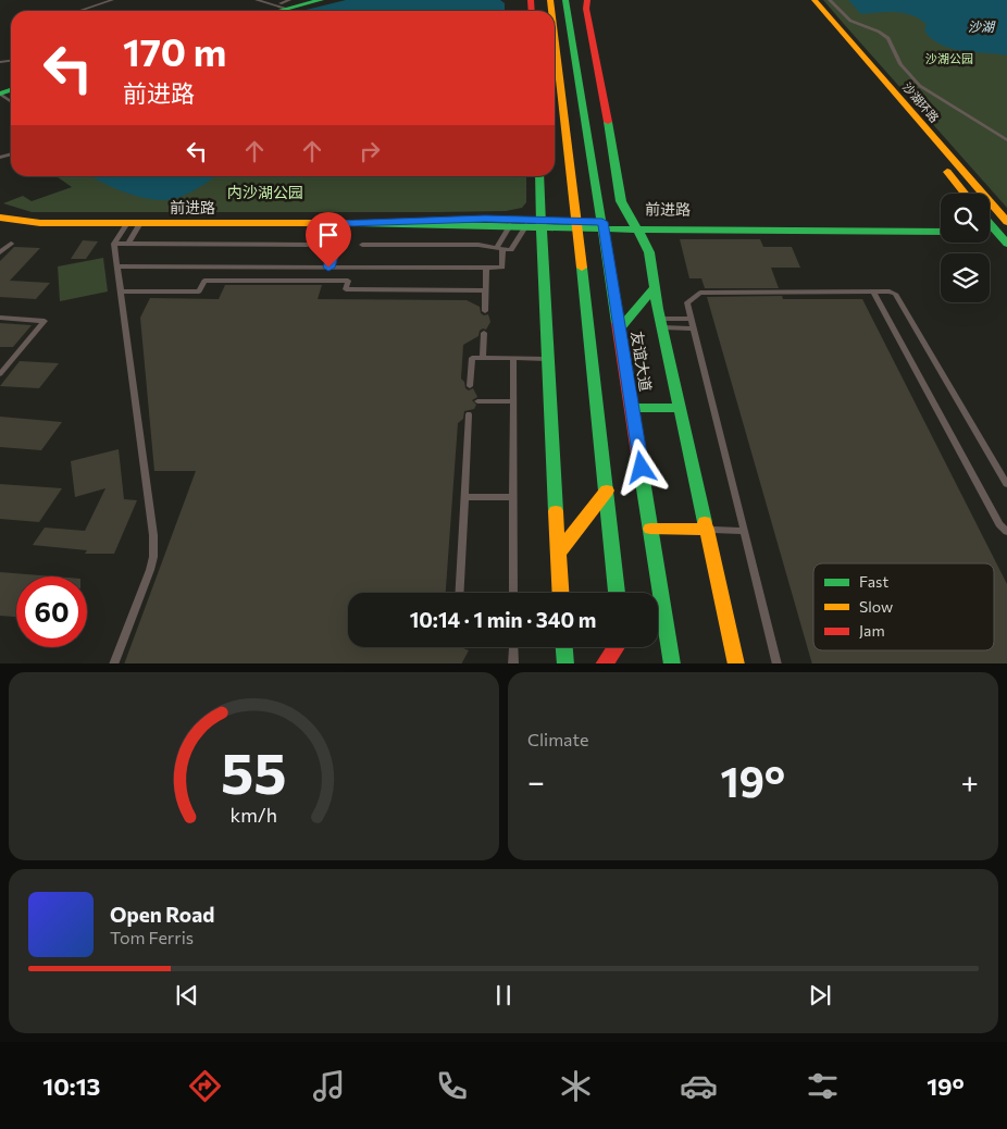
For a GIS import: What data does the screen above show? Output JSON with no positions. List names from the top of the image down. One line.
{"streets":{"main road":["沙湖环路","前进路","友谊大道"]},"crossings":[["前进路","友谊大道"]],"water":["沙湖"],"parks":["沙湖公园","内沙湖公园"],"legend":["Fast","Slow","Jam"],"page":{"turn":["170 m","前进路"],"limit":"60","trip":"10:14 · 1 min · 340 m","tile":"Climate","heat":["−","19°","+"],"song":["Open Road","Tom Ferris"],"tabs":["10:13","19°"],"gauge":["55","km/h"]}}
